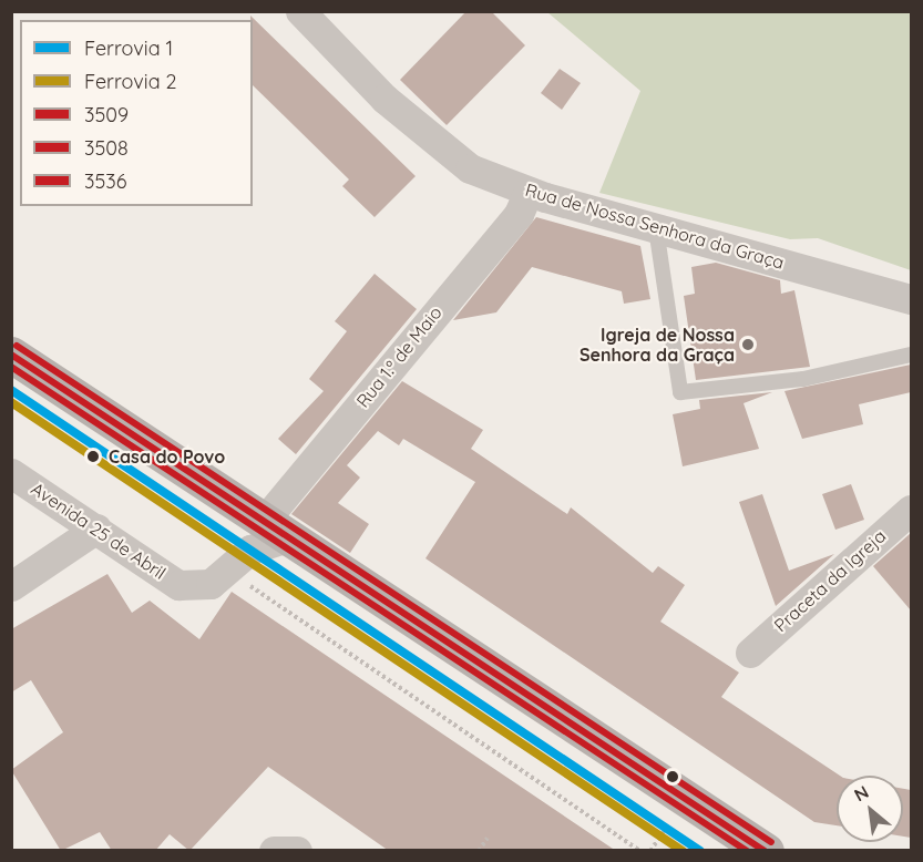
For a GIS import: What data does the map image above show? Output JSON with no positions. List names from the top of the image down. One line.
{"streets":{"street":["Rua de Nossa Senhora da Graça","Rua 1.º de Maio","Avenida 25 de Abril","Praceta da Igreja"]},"crossings":[["Rua de Nossa Senhora da Graça","Rua 1.º de Maio"],["Rua 1.º de Maio","Avenida 25 de Abril"]],"places":["Igreja de Nossa Senhora da Graça","Casa do Povo"],"lines":["transit line 3536","transit line 3509","transit line 3508","rail line 1","rail line 2"],"legend":["Ferrovia 1","Ferrovia 2","3509","3508","3536"],"north":"top left"}
